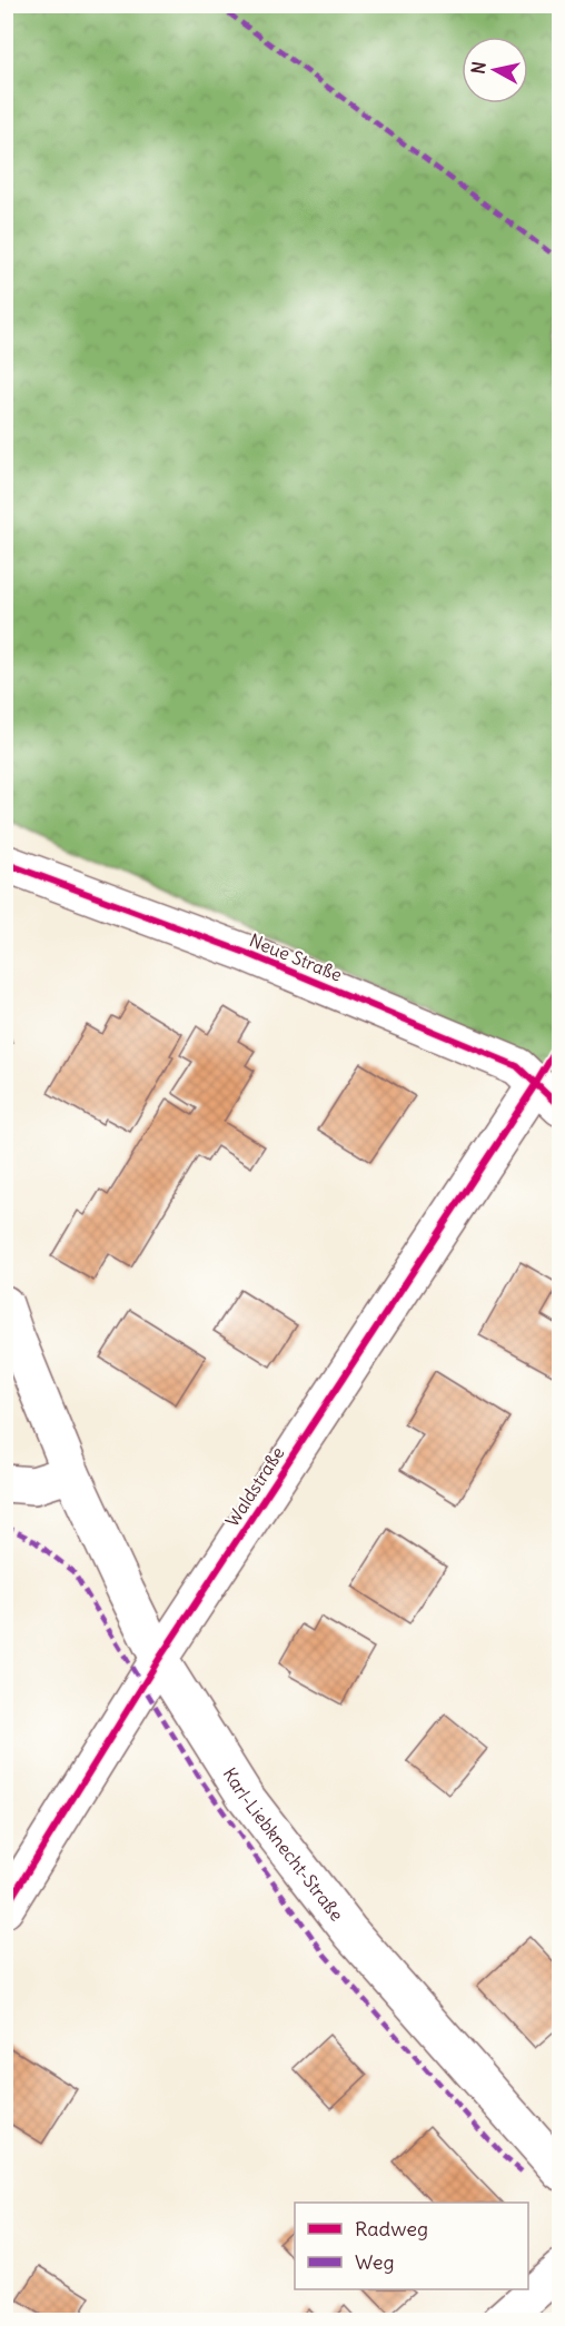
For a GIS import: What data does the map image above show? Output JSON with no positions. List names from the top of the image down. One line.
{"streets":{"street":["Neue Straße","Waldstraße","Karl-Liebknecht-Straße"]},"crossings":[["Neue Straße","Waldstraße"],["Waldstraße","Karl-Liebknecht-Straße"]],"legend":["Radweg","Weg"],"north":"left"}
